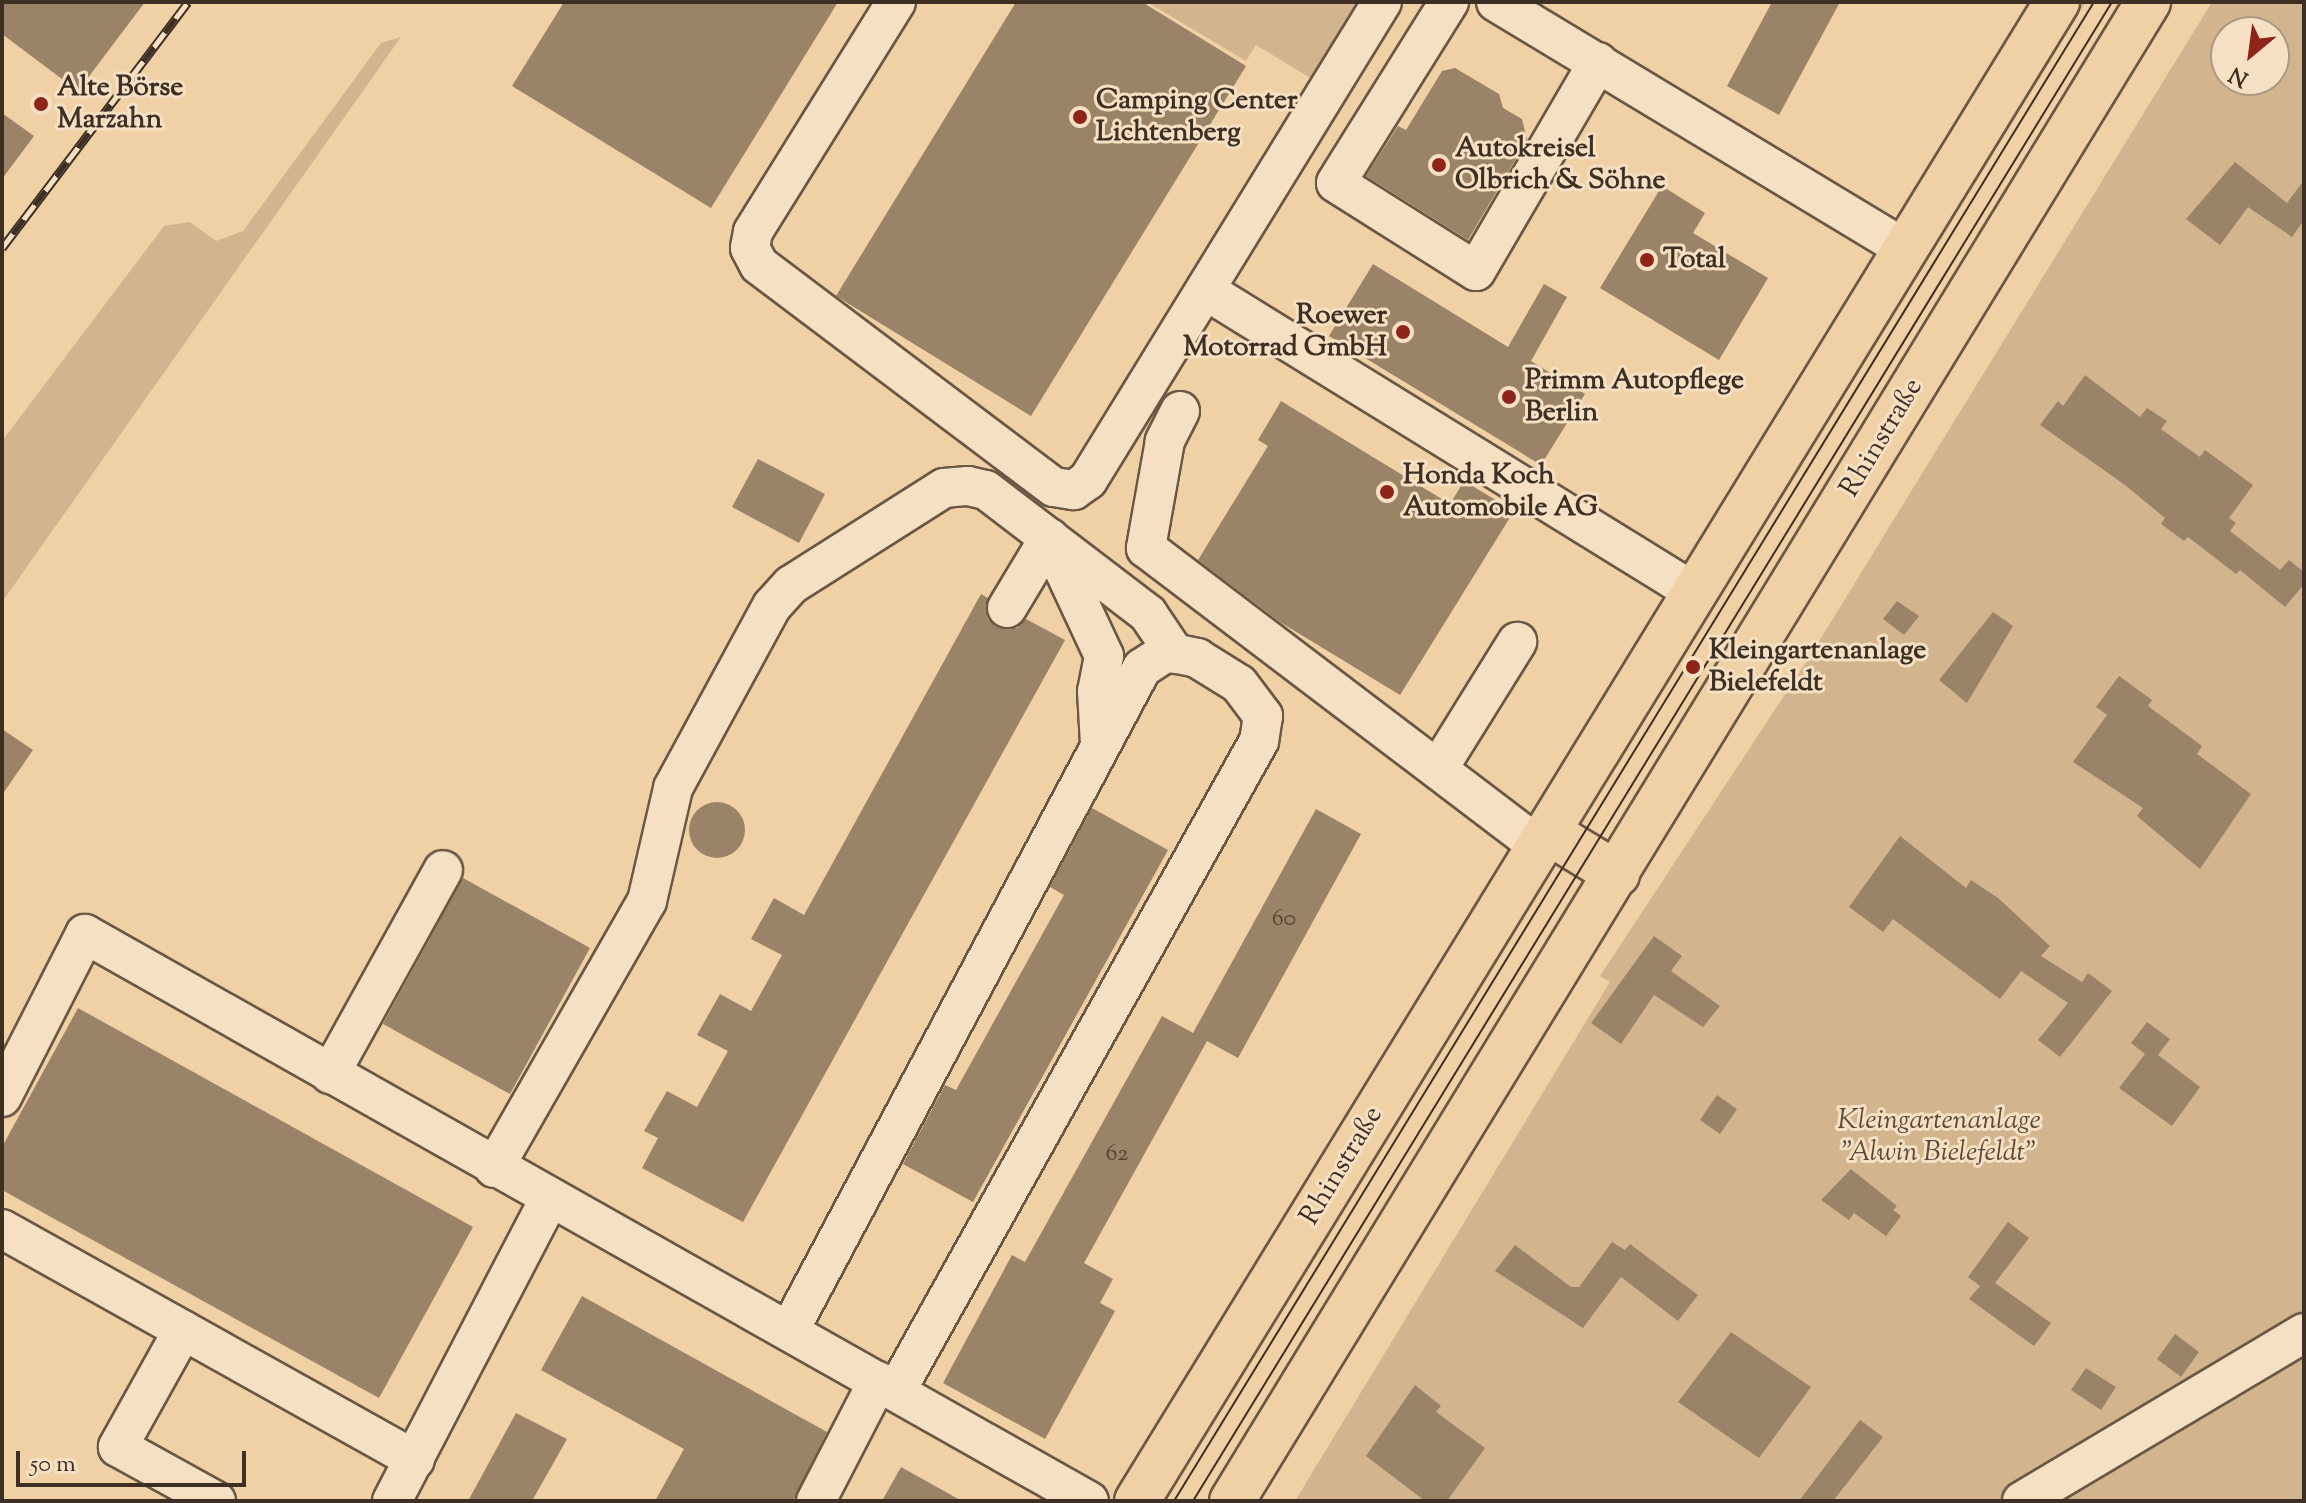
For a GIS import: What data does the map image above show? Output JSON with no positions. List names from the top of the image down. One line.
{"streets":{"main road":["Rhinstraße"]},"parks":["Kleingartenanlage \"Alwin Bielefeldt\""],"places":["Alte Börse Marzahn","Camping Center Lichtenberg","Autokreisel Olbrich & Söhne","Total","Roewer Motorrad GmbH","Primm Autopflege Berlin","Honda Koch Automobile AG","Kleingartenanlage Bielefeldt"],"house_numbers":["60","62"],"scale_bar":"50 m","north":"bottom left"}
